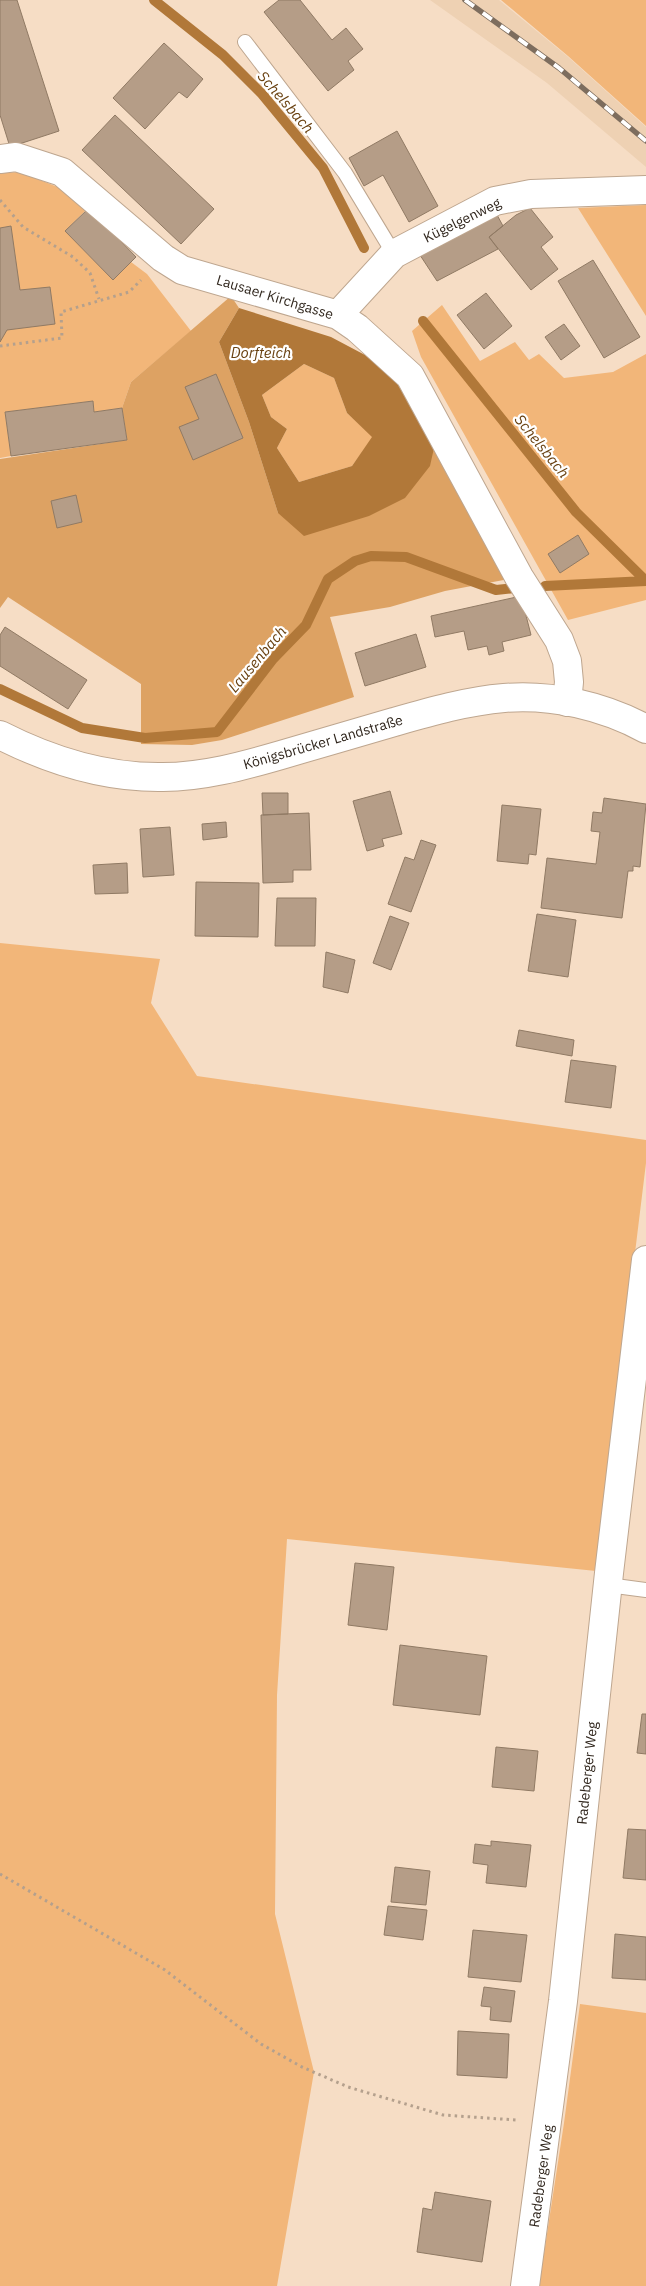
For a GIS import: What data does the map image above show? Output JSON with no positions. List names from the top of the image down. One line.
{"streets":{"street":["Kügelgenweg","Lausaer Kirchgasse","Königsbrücker Landstraße","Radeberger Weg"]},"crossings":[["Kügelgenweg","Lausaer Kirchgasse"],["Lausaer Kirchgasse","Königsbrücker Landstraße"]],"water":["Schelsbach","Dorfteich","Lausenbach"]}
